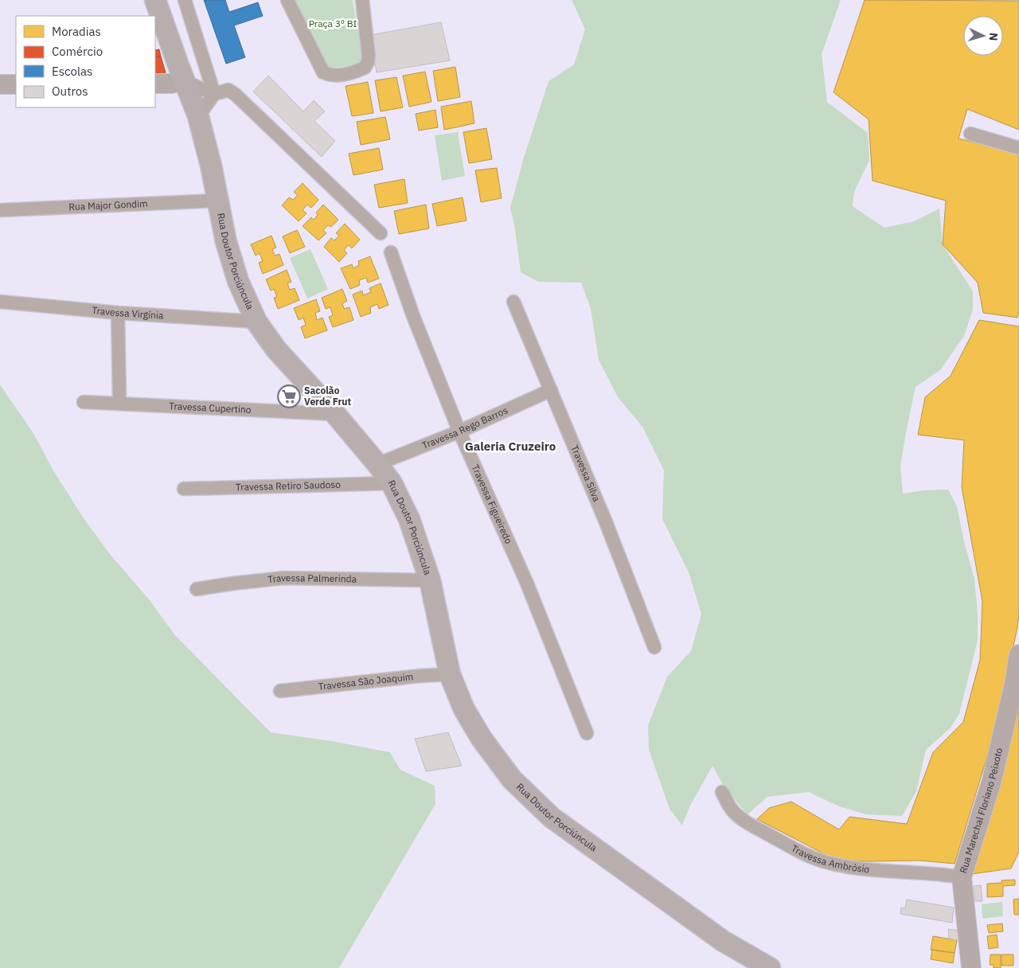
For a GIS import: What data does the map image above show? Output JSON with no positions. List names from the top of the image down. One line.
{"streets":{"main road":["Rua Doutor Porciúncula","Rua Marechal Floriano Peixoto"],"street":["Rua Major Gondim","Travessa Virgínia","Travessa Cupertino","Travessa Rego Barros","Travessa Silva","Travessa Retiro Saudoso","Travessa Figueiredo","Travessa Palmerinda","Travessa São Joaquim","Travessa Ambrósio"]},"crossings":[["Rua Major Gondim","Rua Doutor Porciúncula"],["Rua Doutor Porciúncula","Travessa Virgínia"],["Rua Doutor Porciúncula","Travessa Cupertino"],["Rua Doutor Porciúncula","Travessa Rego Barros"],["Rua Doutor Porciúncula","Travessa Retiro Saudoso"],["Rua Doutor Porciúncula","Travessa Palmerinda"],["Rua Doutor Porciúncula","Travessa São Joaquim"],["Travessa Rego Barros","Travessa Silva"],["Travessa Rego Barros","Travessa Figueiredo"],["Rua Marechal Floriano Peixoto","Travessa Ambrósio"]],"districts":["Galeria Cruzeiro"],"parks":["Praça 3º BI"],"places":{"supermarket":["Sacolão Verde Frut"]},"legend":["Moradias","Comércio","Escolas","Outros"],"north":"right"}
